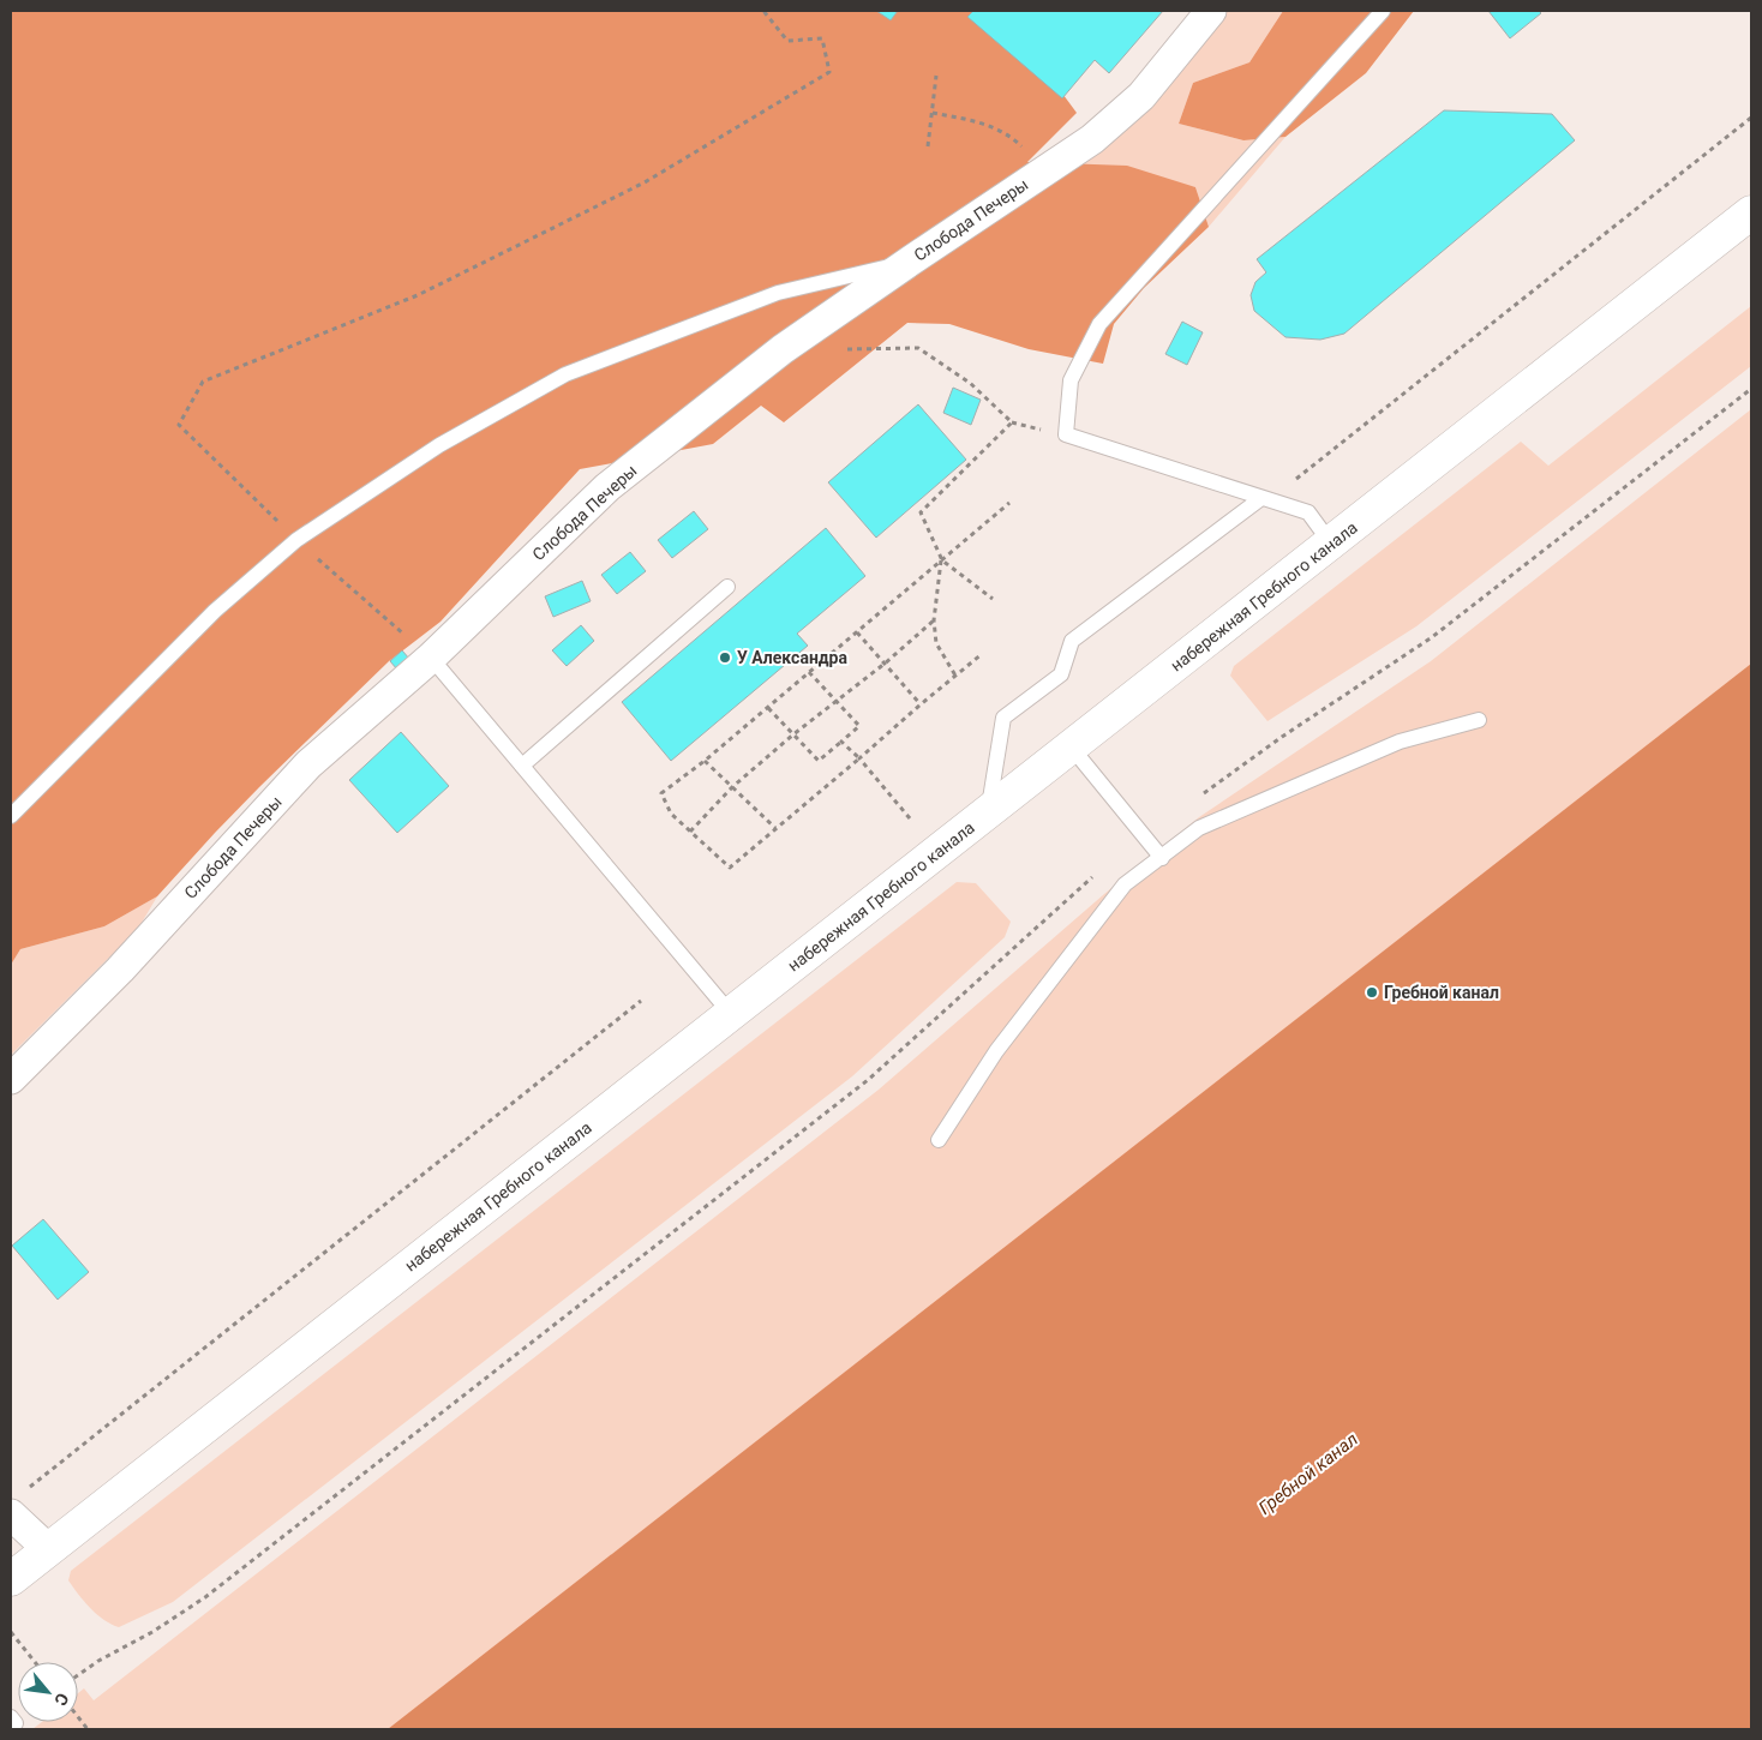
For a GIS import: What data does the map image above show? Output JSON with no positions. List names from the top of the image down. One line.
{"streets":{"street":["Слобода Печеры","набережная Гребного канала"]},"water":["Гребной канал"],"places":["У Александра","Гребной канал"],"north":"bottom right"}
